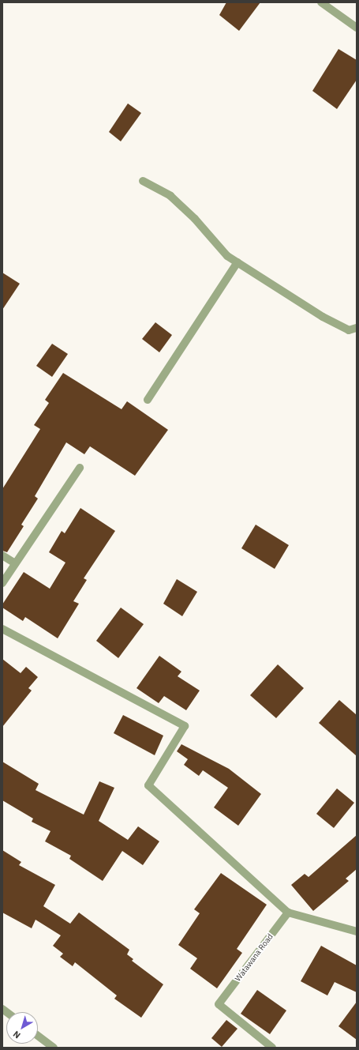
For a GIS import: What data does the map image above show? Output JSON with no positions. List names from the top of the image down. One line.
{"streets":{"street":["Watawana Road"]},"north":"bottom left"}
